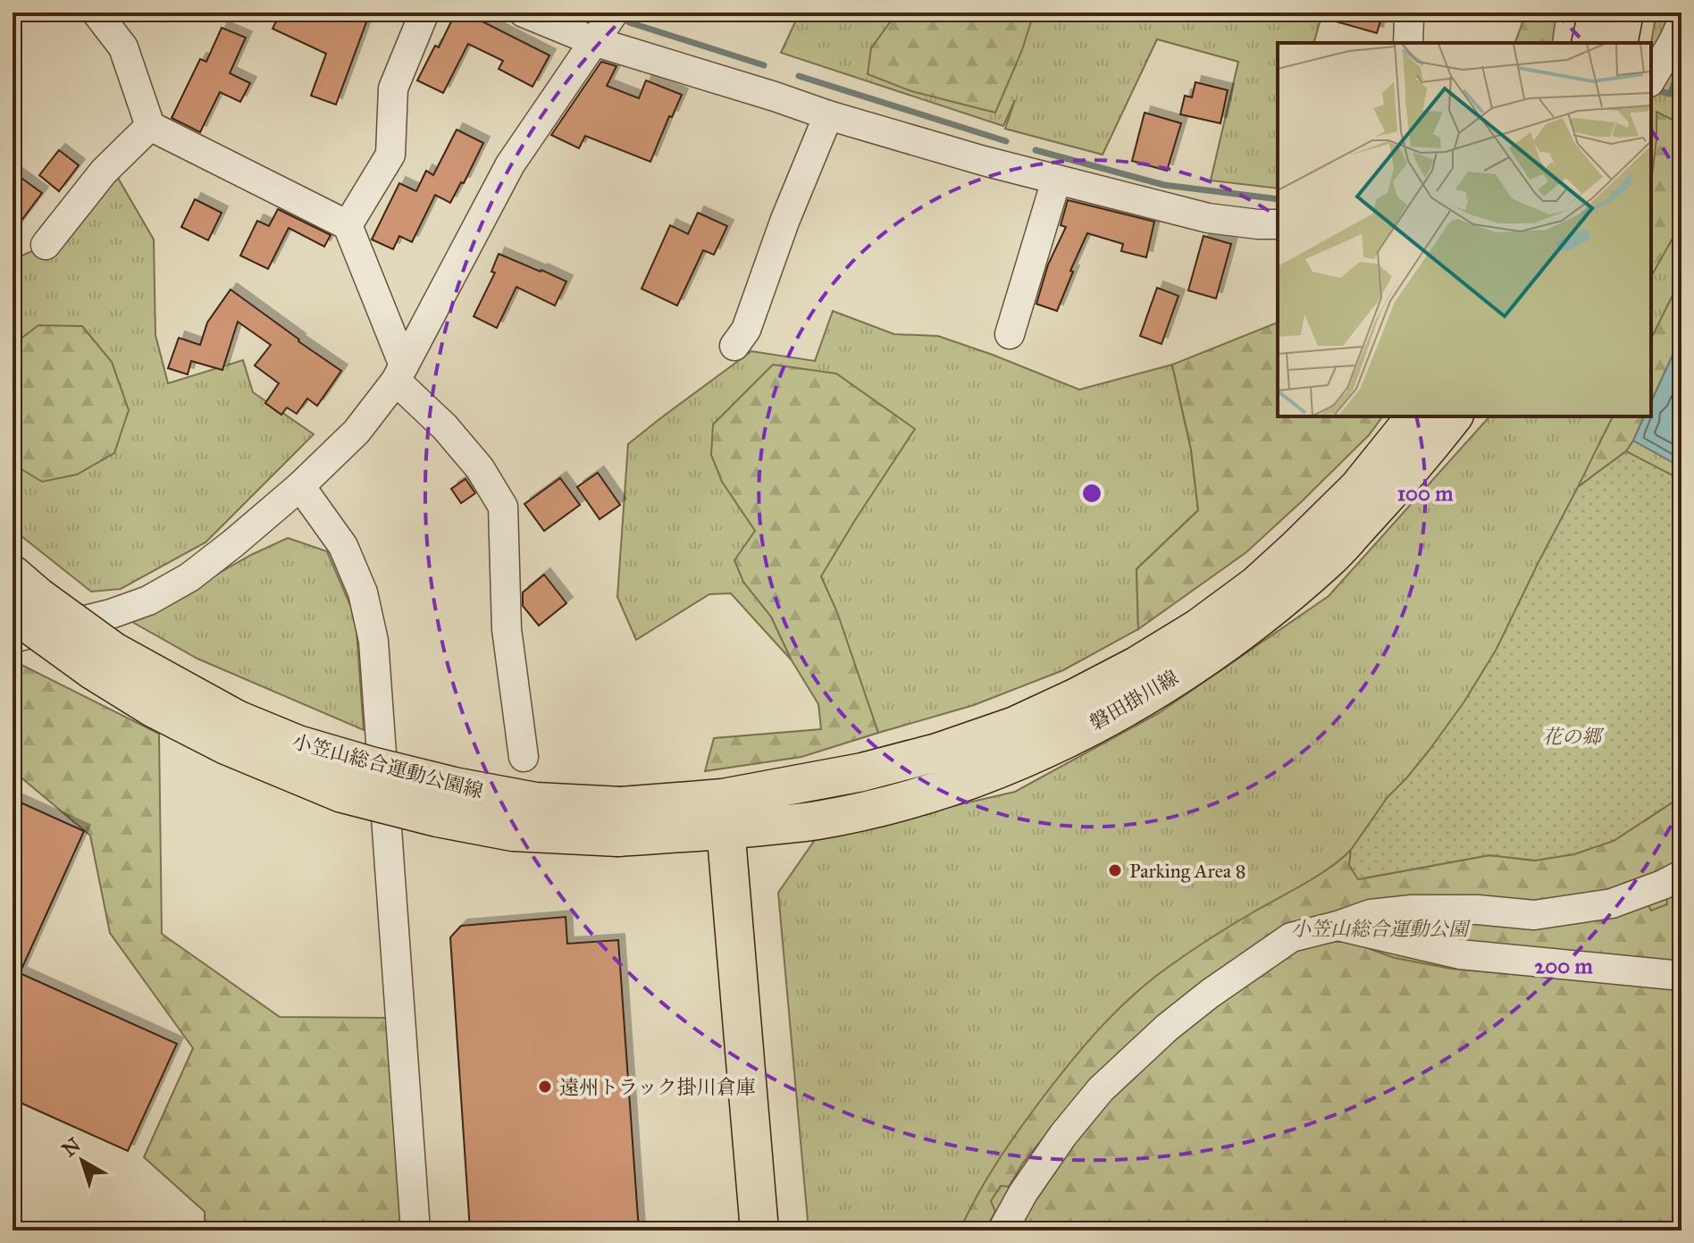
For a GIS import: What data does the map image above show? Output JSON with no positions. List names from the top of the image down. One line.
{"streets":{"main road":["磐田掛川線","小笠山総合運動公園線"]},"crossings":[["磐田掛川線","小笠山総合運動公園線"]],"parks":["花の郷","小笠山総合運動公園"],"places":["Parking Area 8","遠州トラック掛川倉庫"],"north":"top left","rings":["100 m","200 m"]}
